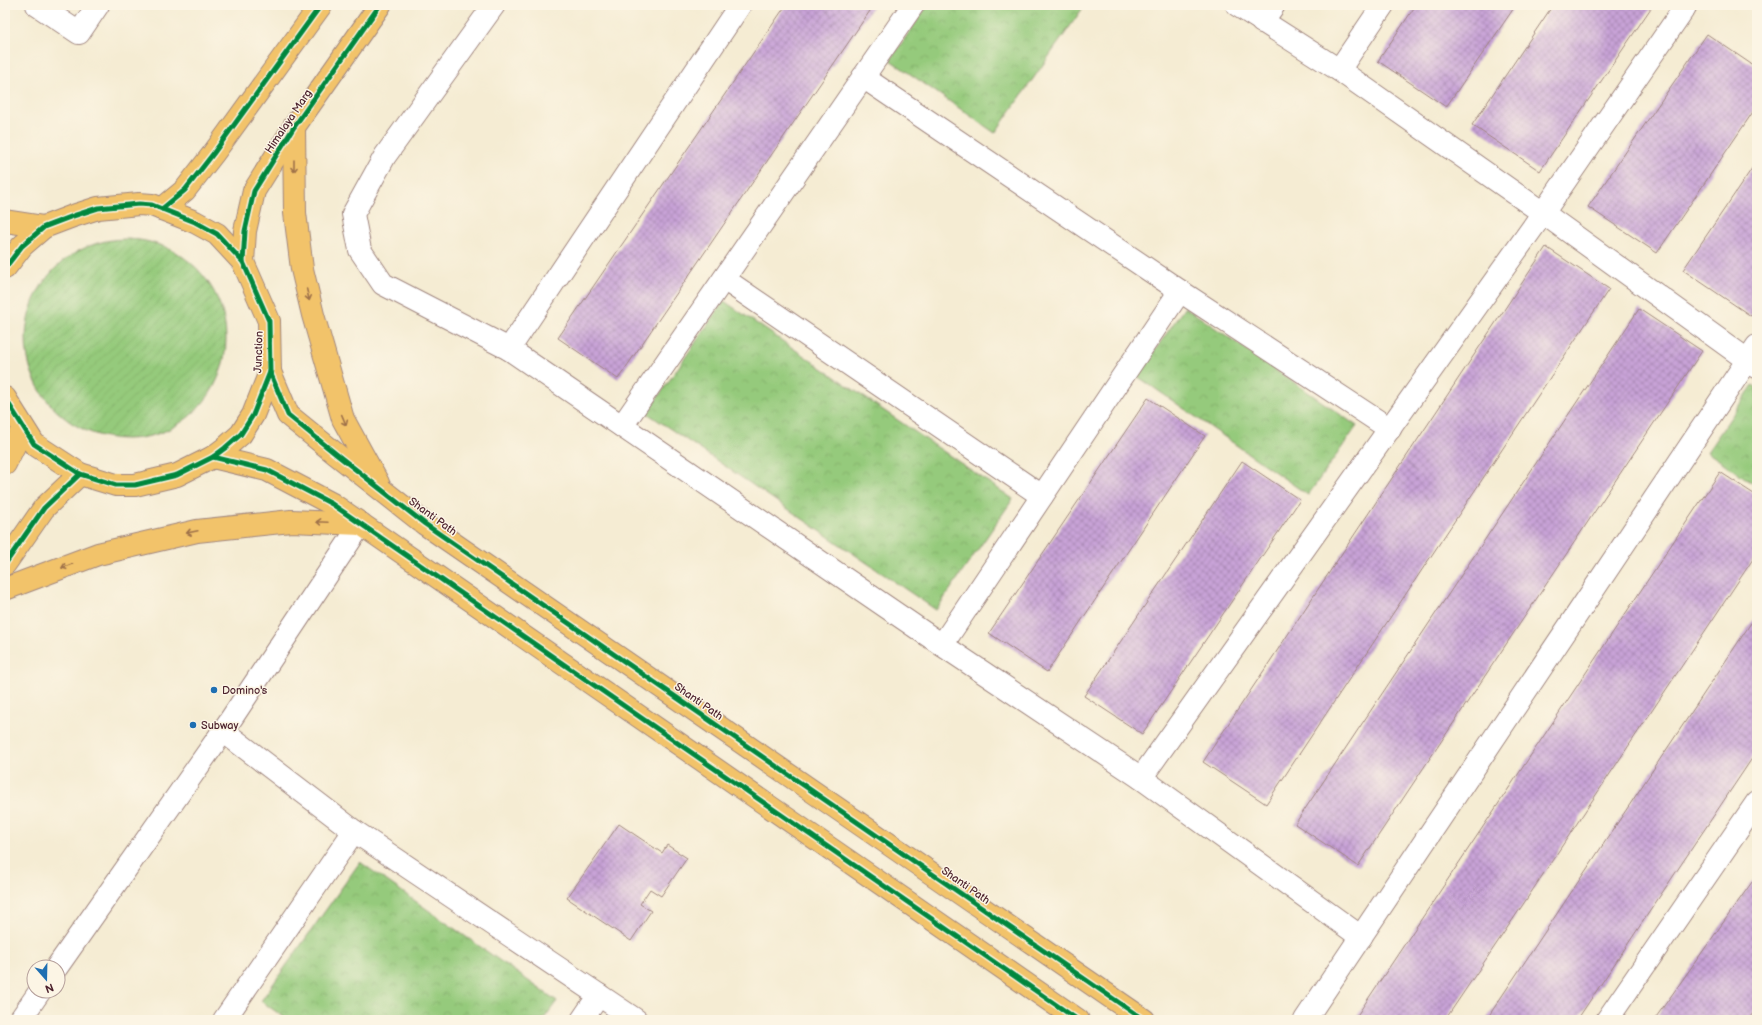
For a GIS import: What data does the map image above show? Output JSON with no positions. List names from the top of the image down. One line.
{"streets":{"main road":["Himalaya Marg","Junction","Shanti Path"]},"crossings":[["Himalaya Marg","Junction"],["Junction","Shanti Path"]],"places":["Domino's","Subway"],"north":"bottom"}
